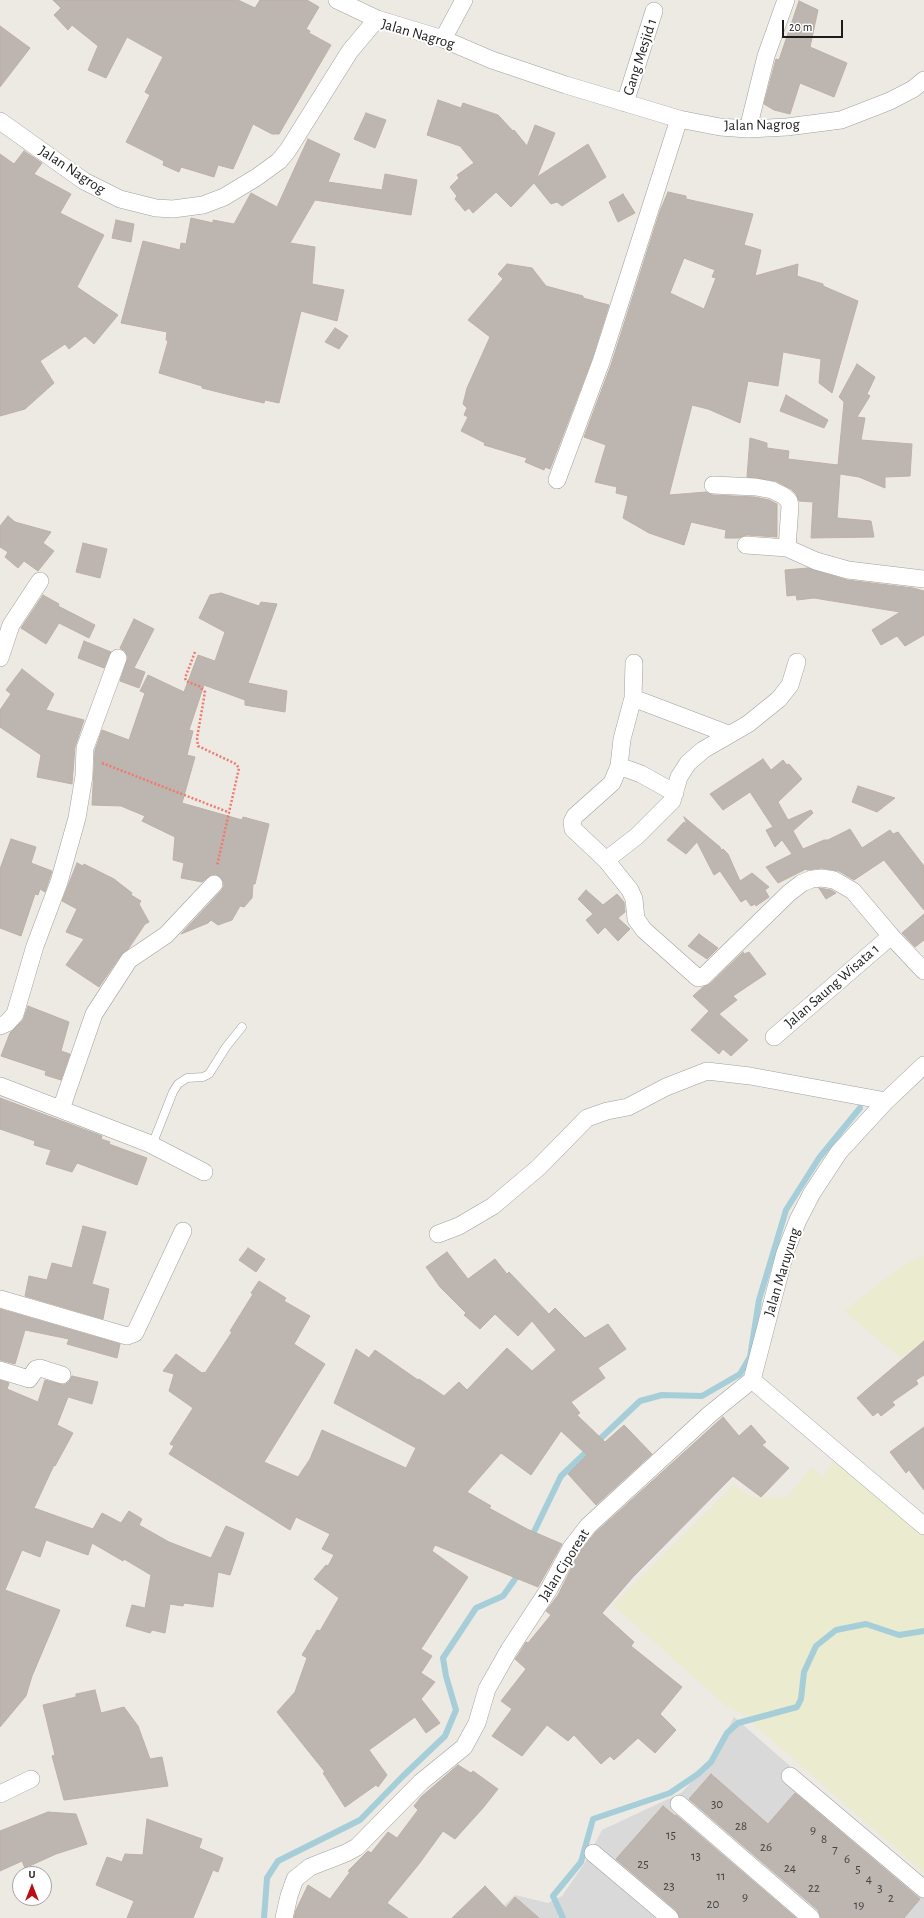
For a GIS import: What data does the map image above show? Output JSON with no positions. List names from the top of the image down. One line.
{"streets":{"street":["Jalan Nagrog","Gang Mesjid 1","Jalan Saung Wisata 1","Jalan Maruyung","Jalan Ciporeat"]},"crossings":[["Jalan Nagrog","Gang Mesjid 1"],["Jalan Maruyung","Jalan Ciporeat"]],"house_numbers":["30","28","9","15","8","26","7","13","6","25","24","5","11","4","23","22","3","9","2","20","19"],"scale_bar":"20 m","north":"top"}
